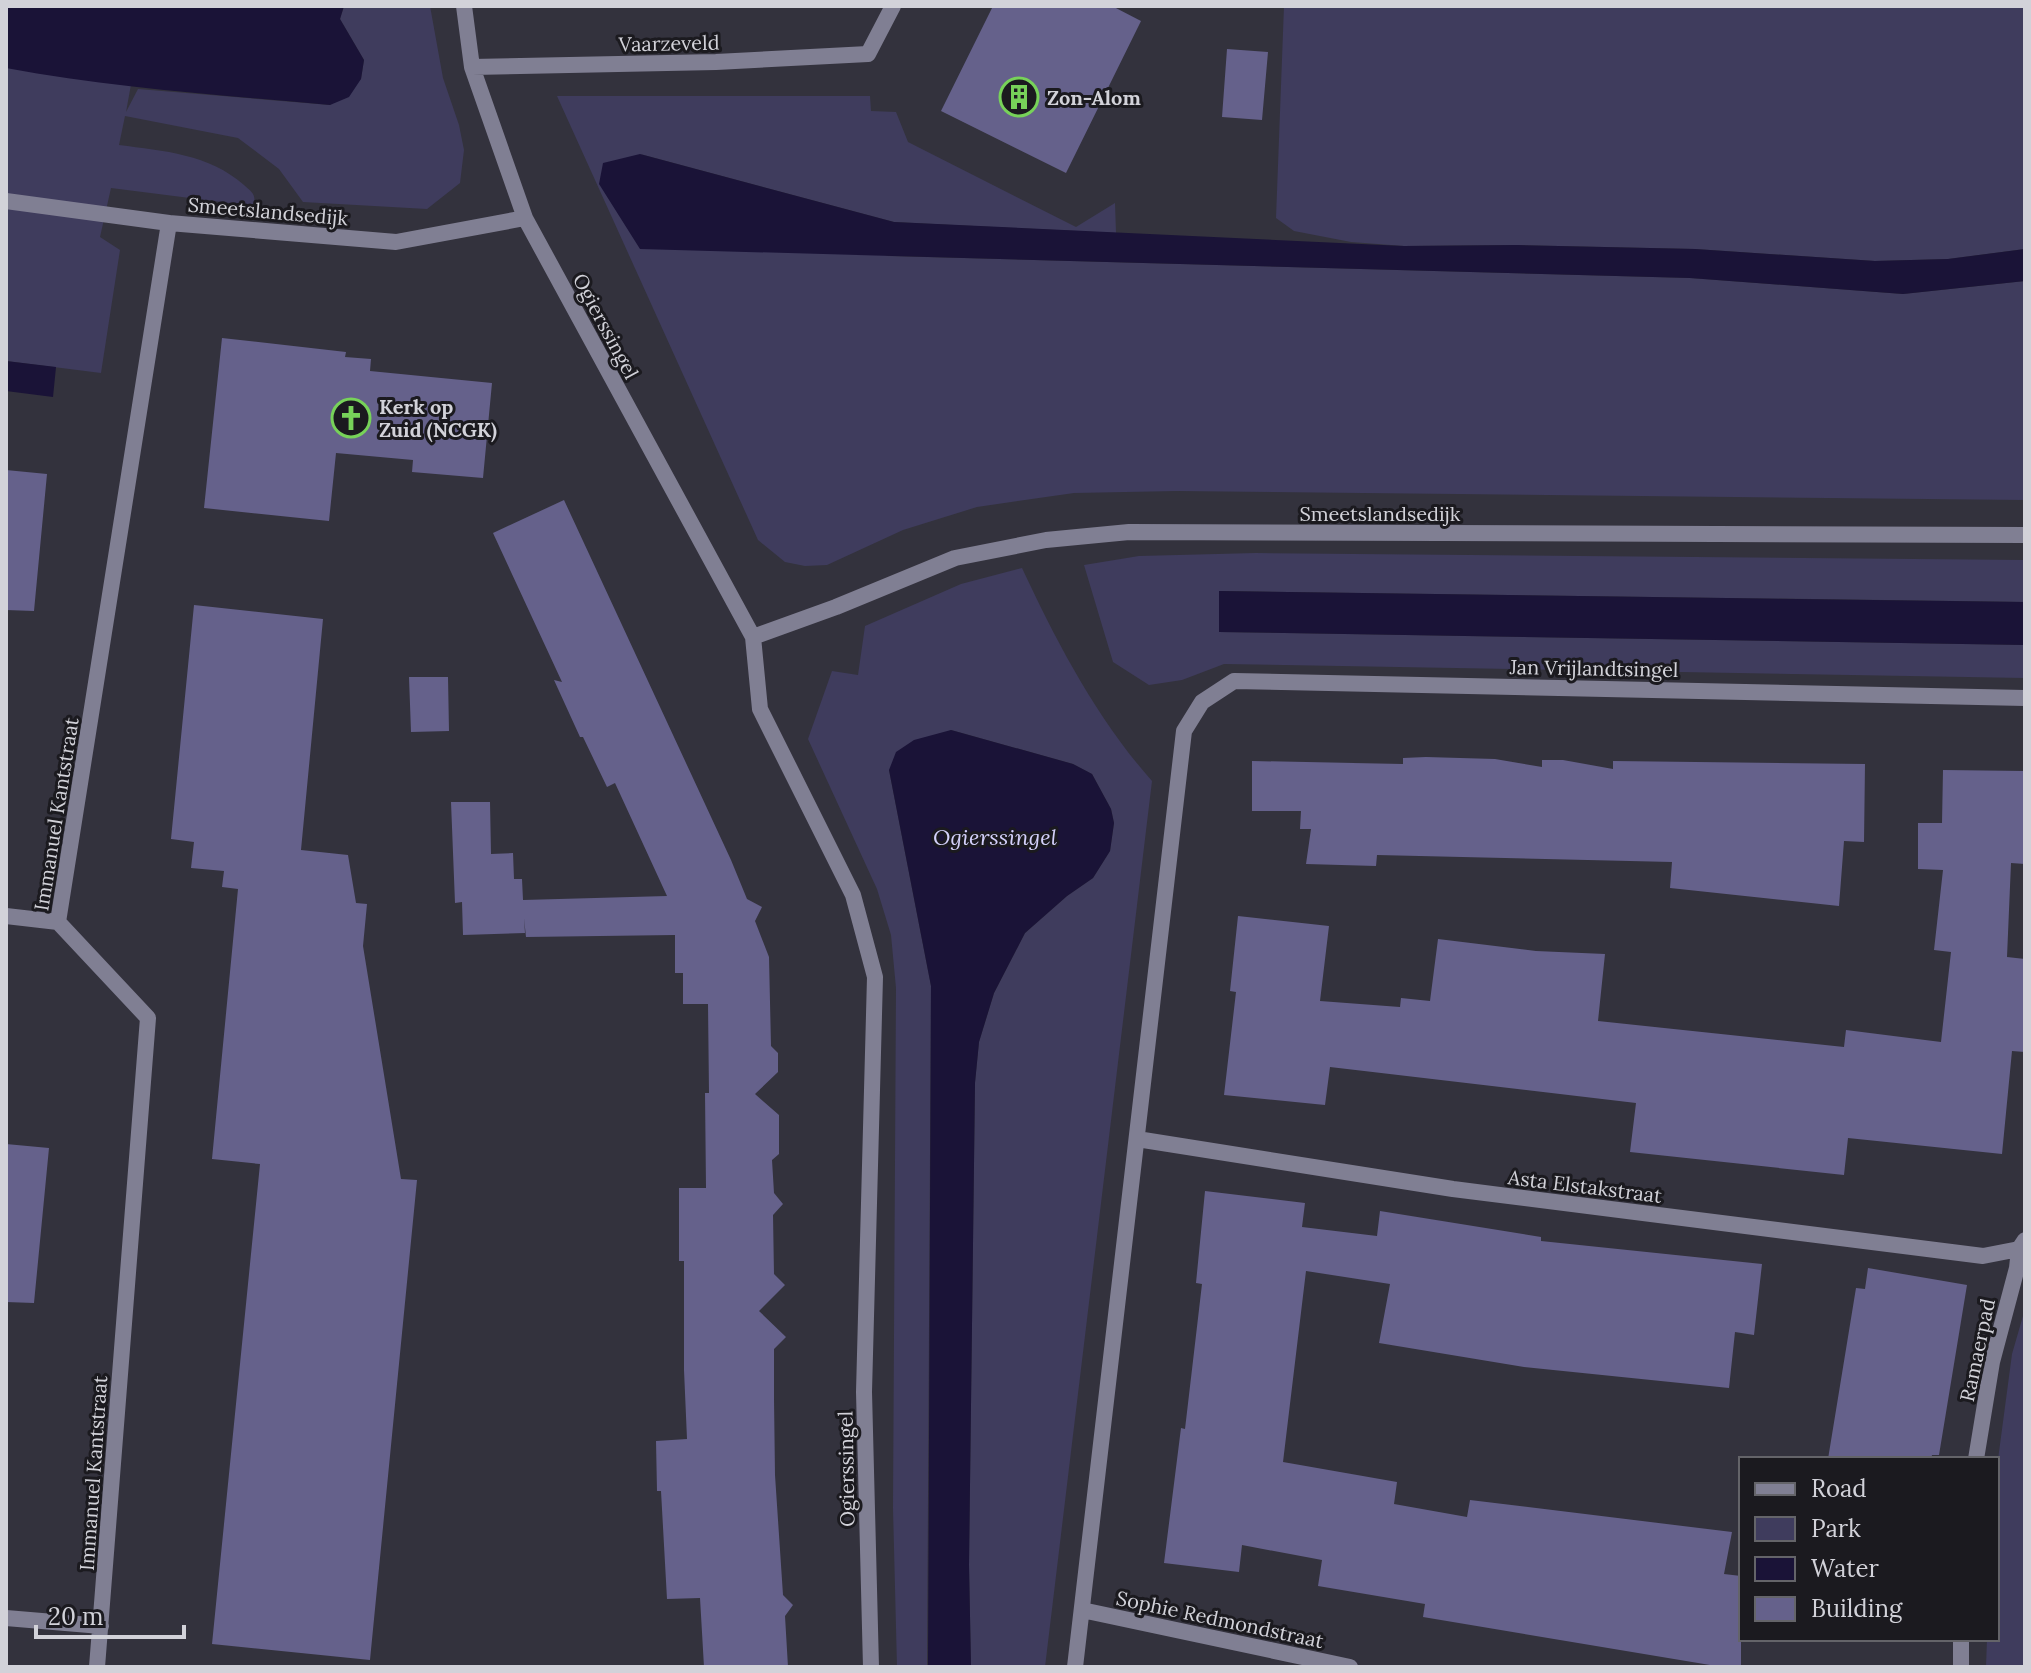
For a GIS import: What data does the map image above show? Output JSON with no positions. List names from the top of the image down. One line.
{"streets":{"street":["Vaarzeveld","Smeetslandsedijk","Ogierssingel","Jan Vrijlandtsingel","Immanuel Kantstraat","Asta Elstakstraat","Ramaerpad","Sophie Redmondstraat"]},"crossings":[["Vaarzeveld","Ogierssingel"],["Smeetslandsedijk","Ogierssingel"],["Smeetslandsedijk","Immanuel Kantstraat"],["Jan Vrijlandtsingel","Asta Elstakstraat"],["Asta Elstakstraat","Ramaerpad"]],"water":["Ogierssingel"],"places":{"building":["Zon-Alom"],"church":["Kerk op Zuid (NCGK)"]},"legend":["Road","Park","Water","Building"],"scale_bar":"20 m"}
